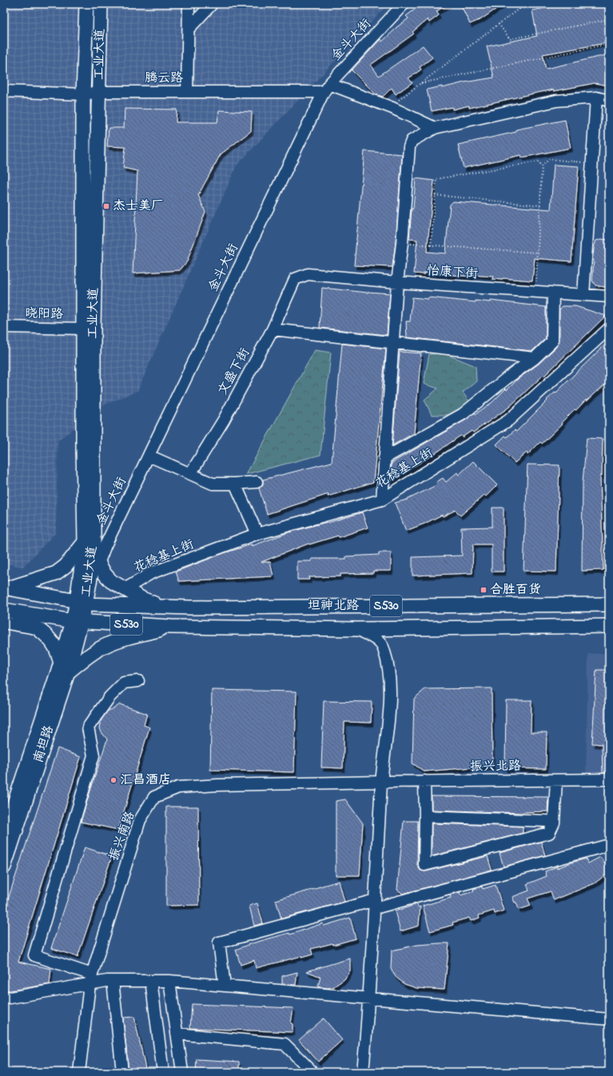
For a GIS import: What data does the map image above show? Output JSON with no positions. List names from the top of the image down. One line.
{"streets":{"main road":["工业大道","坦神北路","S530","南坦路"],"street":["金斗大街","腾云路","怡康下街","晓阳路","文盛下街","花稔基上街","振兴北路","振兴南路"]},"crossings":[["金斗大街","工业大道"],["金斗大街","腾云路"],["工业大道","腾云路"],["工业大道","晓阳路"],["工业大道","坦神北路"],["工业大道","S530"],["工业大道","南坦路"],["怡康下街","文盛下街"],["坦神北路","S530"],["坦神北路","南坦路"],["S530","南坦路"],["振兴北路","振兴南路"]],"places":{"transit":["杰士美厂","合胜百货"],"other":["汇昌酒店"]}}
